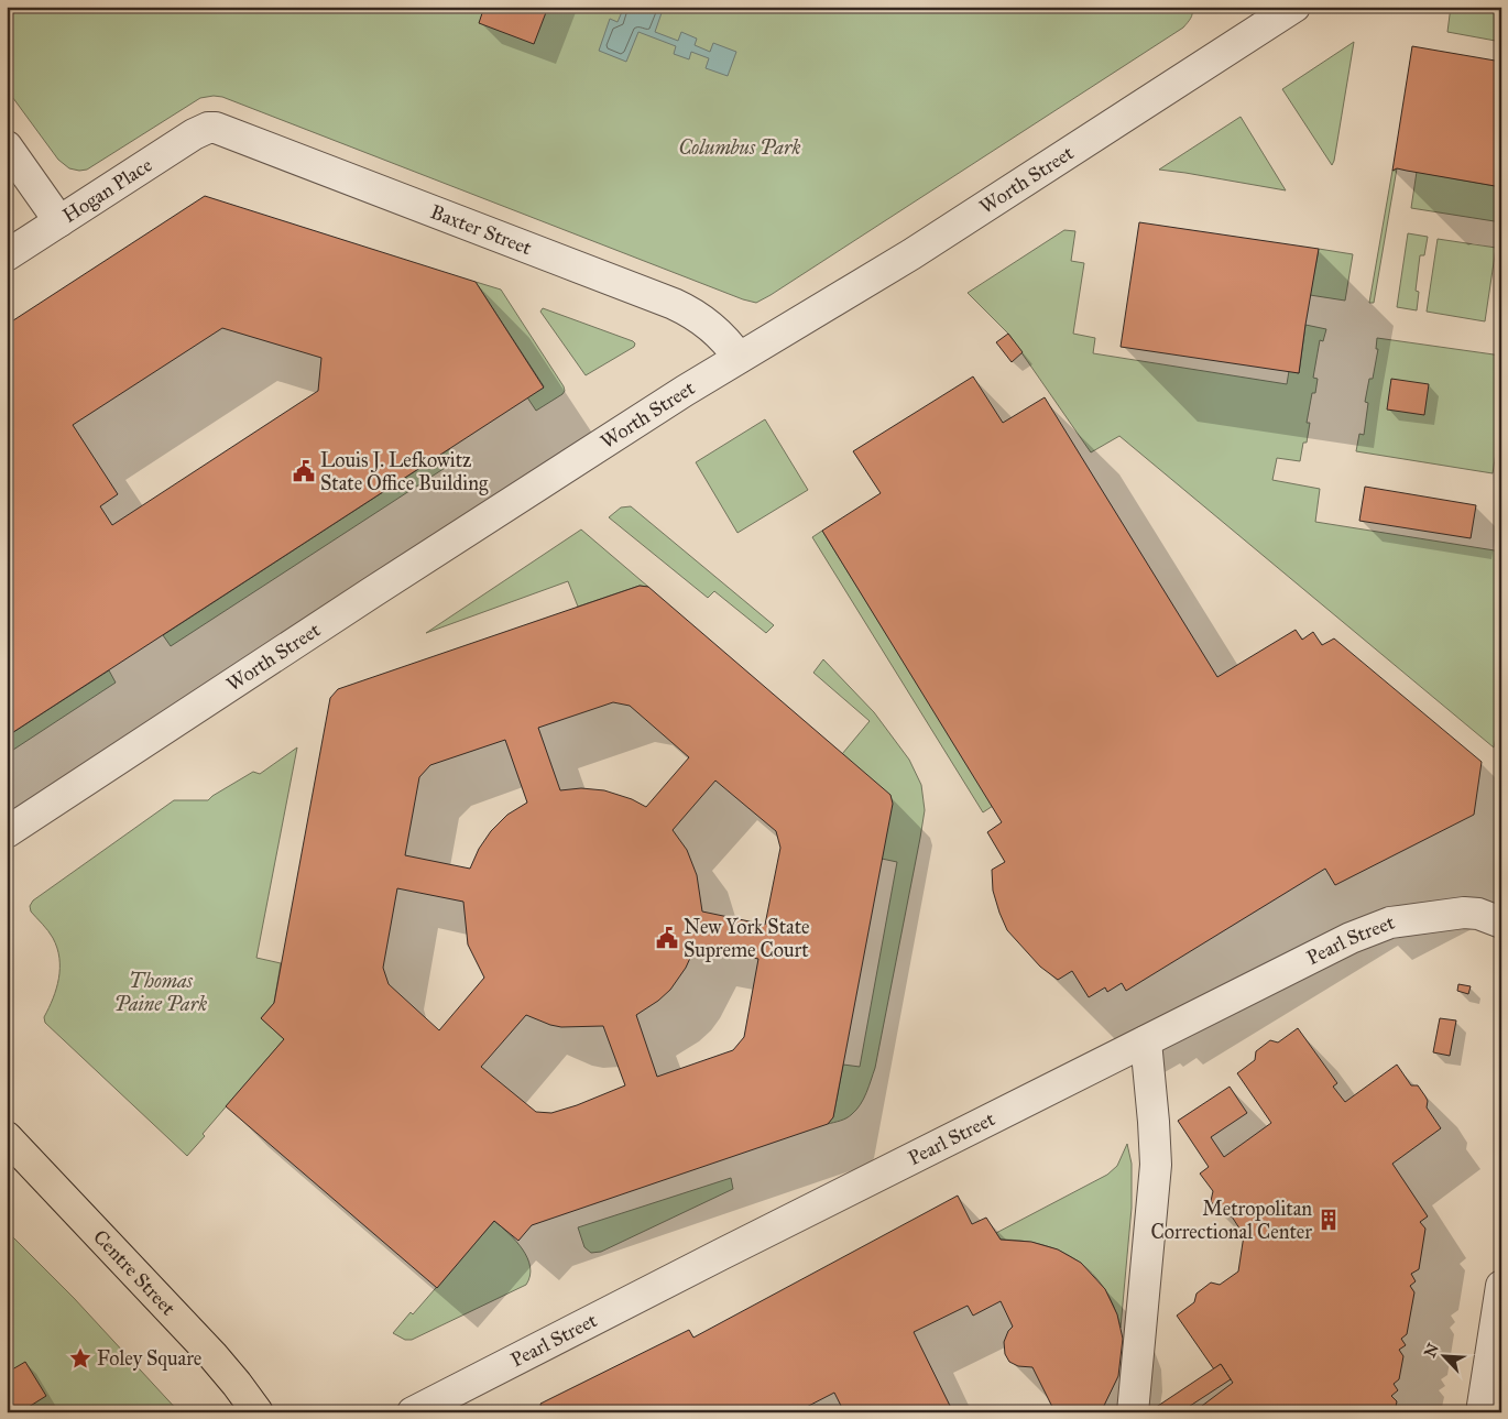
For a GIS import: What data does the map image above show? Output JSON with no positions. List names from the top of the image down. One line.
{"streets":{"main road":["Centre Street"],"street":["Worth Street","Hogan Place","Baxter Street","Pearl Street"]},"crossings":[["Worth Street","Baxter Street"],["Hogan Place","Baxter Street"]],"parks":["Columbus Park","Thomas Paine Park"],"places":{"public building":["Louis J. Lefkowitz State Office Building","New York State Supreme Court"],"building":["Metropolitan Correctional Center"],"place":["Foley Square"]},"north":"top left"}
